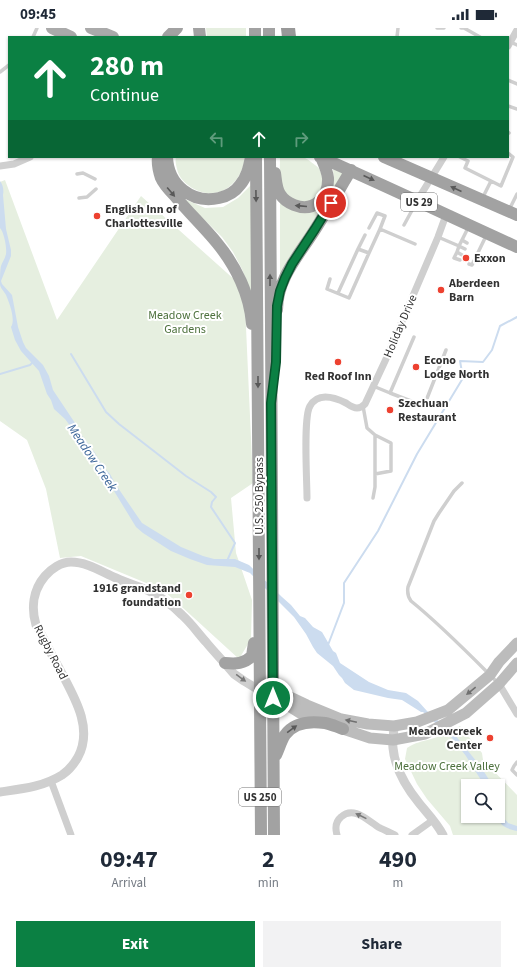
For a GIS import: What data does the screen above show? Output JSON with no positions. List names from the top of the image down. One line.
{"streets":{"highway":["US 29","U.S. 250 Bypass","US 250"],"street":["Holiday Drive","Rugby Road"]},"crossings":[["US 29","Holiday Drive"],["U.S. 250 Bypass","Rugby Road"]],"water":["Meadow Creek"],"parks":["Meadow Creek Gardens","Meadow Creek Valley"],"places":["English Inn of Charlottesville","Exxon","Aberdeen Barn","Red Roof Inn","Econo Lodge North","Szechuan Restaurant","1916 grandstand foundation","Meadowcreek Center"],"page":{"status":"09:45","turn":["280 m","Continue"],"eta":["09:47","Arrival","2","min","490","m"],"buttons":["Exit","Share"]}}
